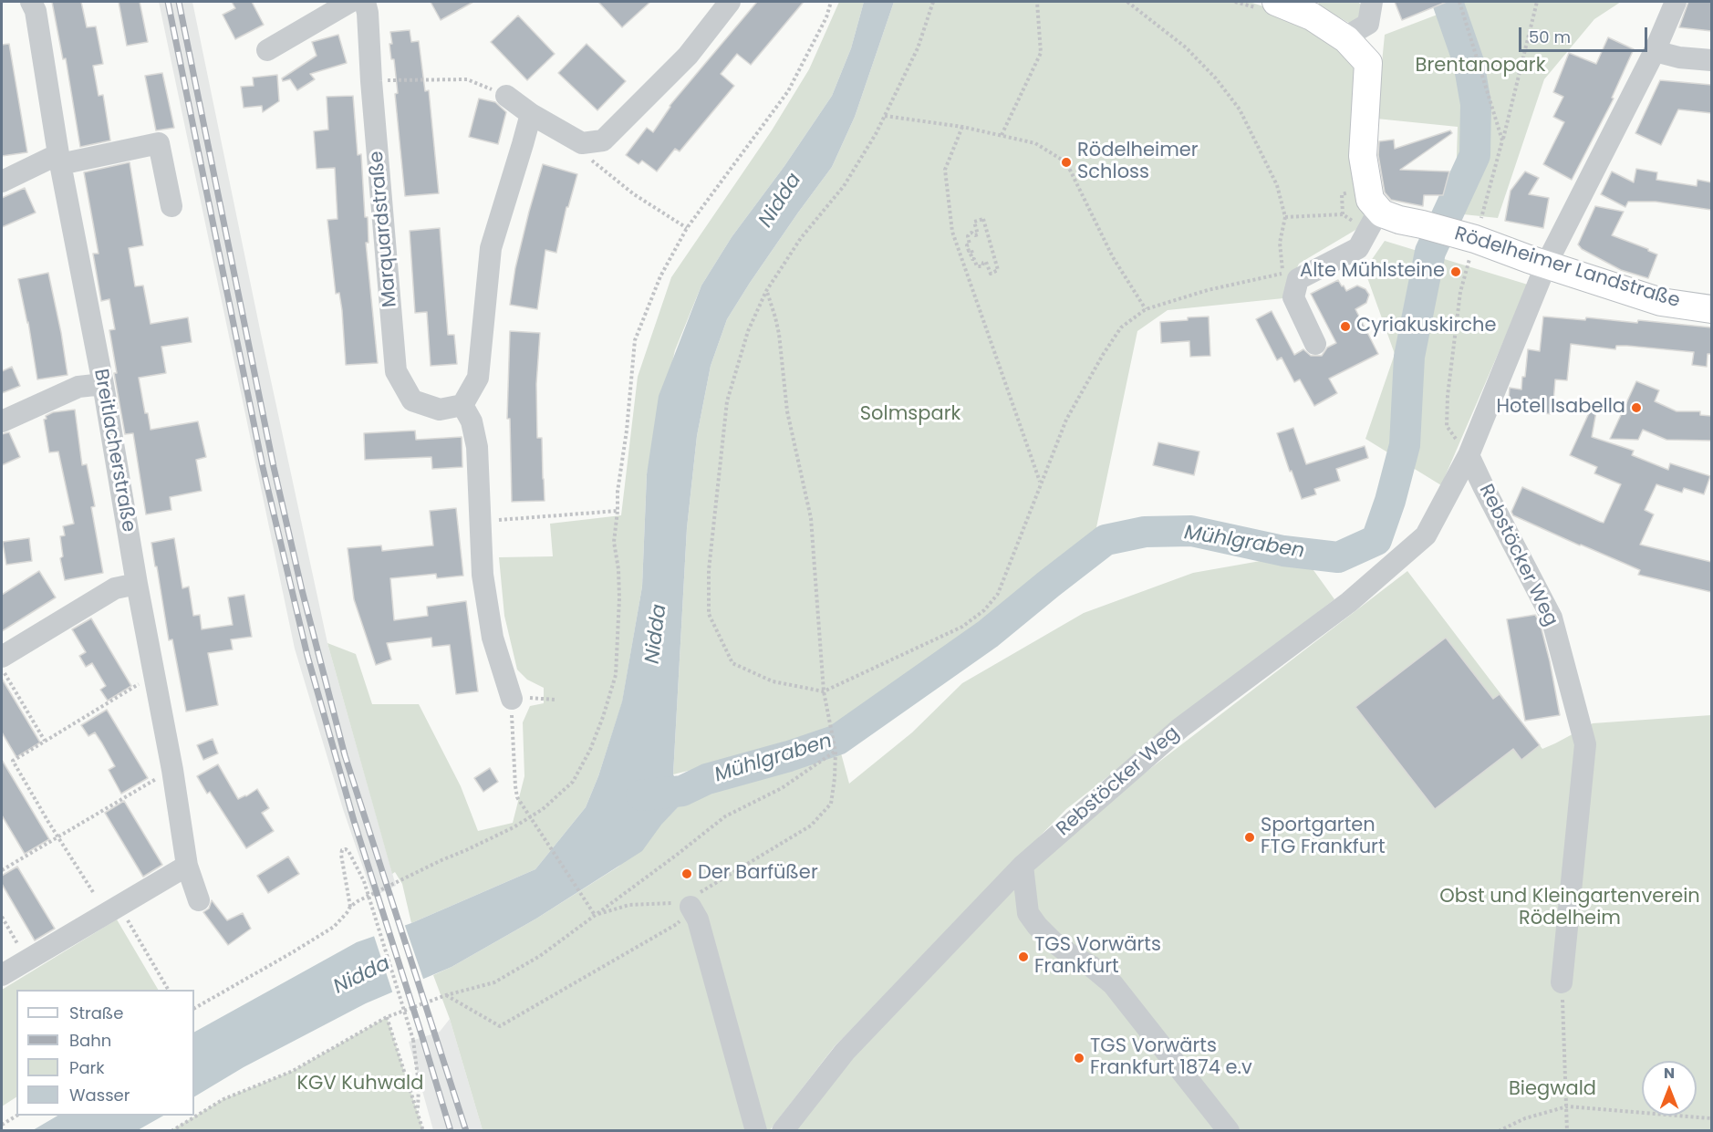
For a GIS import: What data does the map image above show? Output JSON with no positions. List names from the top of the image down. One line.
{"streets":{"main road":["Rödelheimer Landstraße"],"street":["Marquardstraße","Breitlacherstraße","Rebstöcker Weg"]},"crossings":[["Rödelheimer Landstraße","Rebstöcker Weg"]],"water":["Nidda","Mühlgraben"],"parks":["Brentanopark","Solmspark","Obst und Kleingartenverein Rödelheim","KGV Kuhwald","Biegwald"],"places":["Rödelheimer Schloss","Alte Mühlsteine","Cyriakuskirche","Hotel Isabella","Sportgarten FTG Frankfurt","Der Barfüßer","TGS Vorwärts Frankfurt","TGS Vorwärts Frankfurt 1874 e.v"],"legend":["Straße","Bahn","Park","Wasser"],"scale_bar":"50 m","north":"top"}
